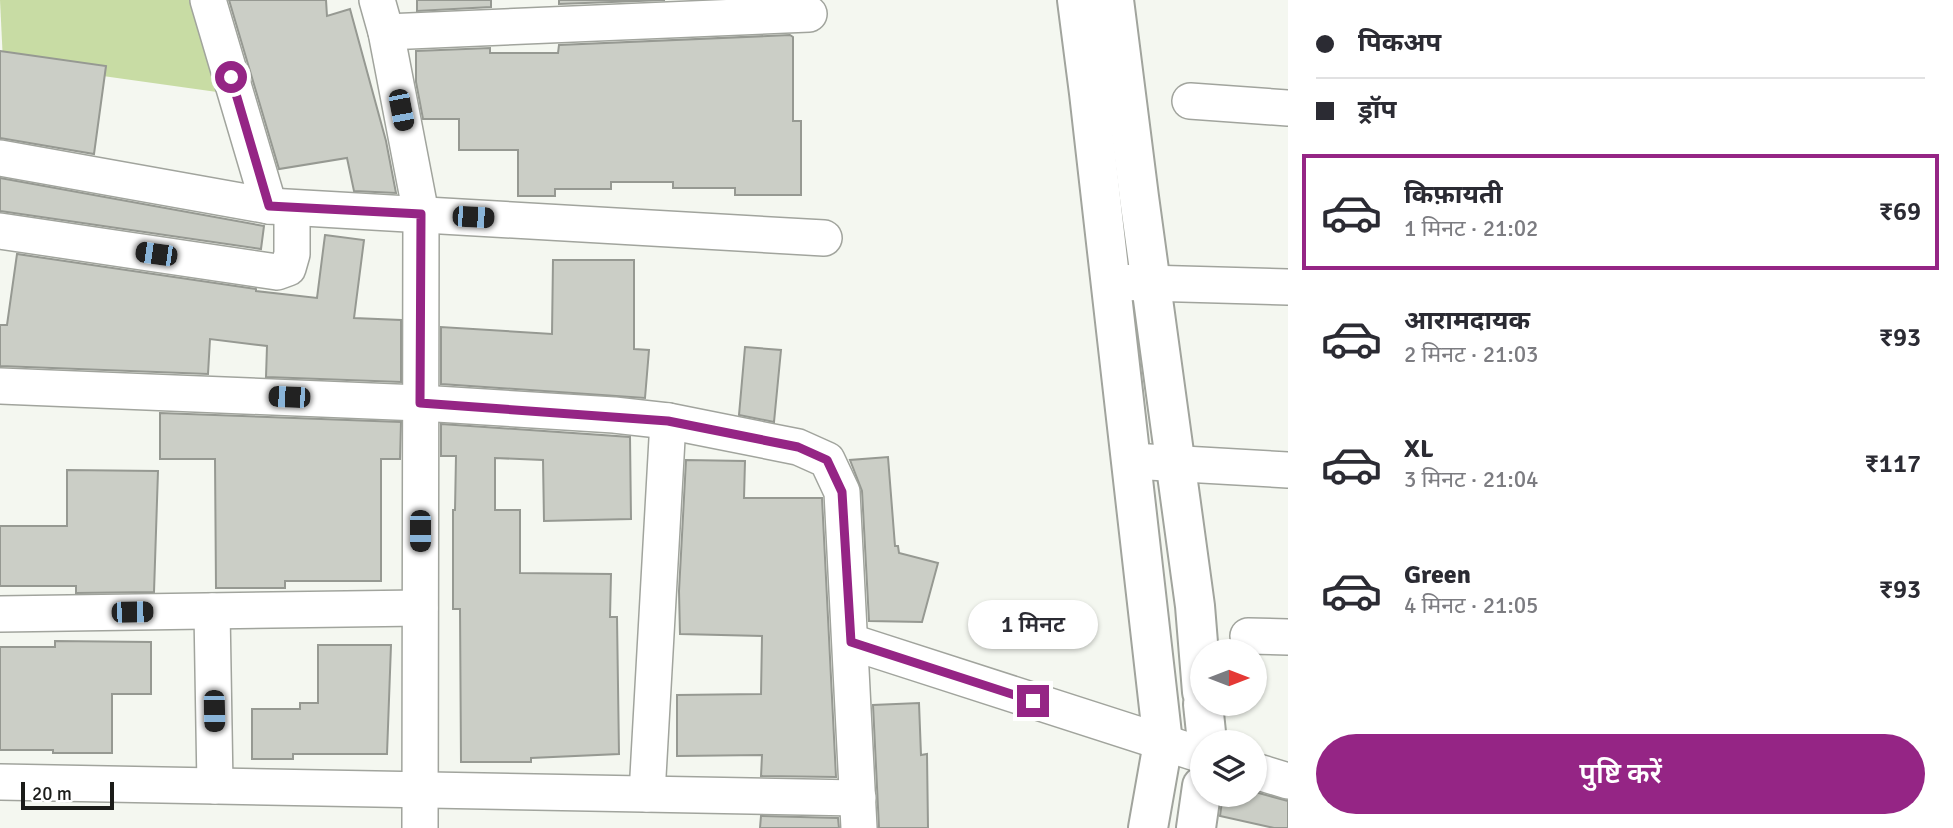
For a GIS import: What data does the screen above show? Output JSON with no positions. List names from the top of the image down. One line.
{"scale_bar":"20 m","north":"right","page":{"banner":["पिकअप","ड्रॉप"],"list":[{"name":"किफ़ायती","note":"1 मिनट · 21:02","value":"₹69"},{"name":"आरामदायक","note":"2 मिनट · 21:03","value":"₹93"},{"name":"XL","note":"3 मिनट · 21:04","value":"₹117"},{"name":"Green","note":"4 मिनट · 21:05","value":"₹93"}],"bubble":"1 मिनट","buttons":"पुष्टि करें","scale":"20 m"}}
